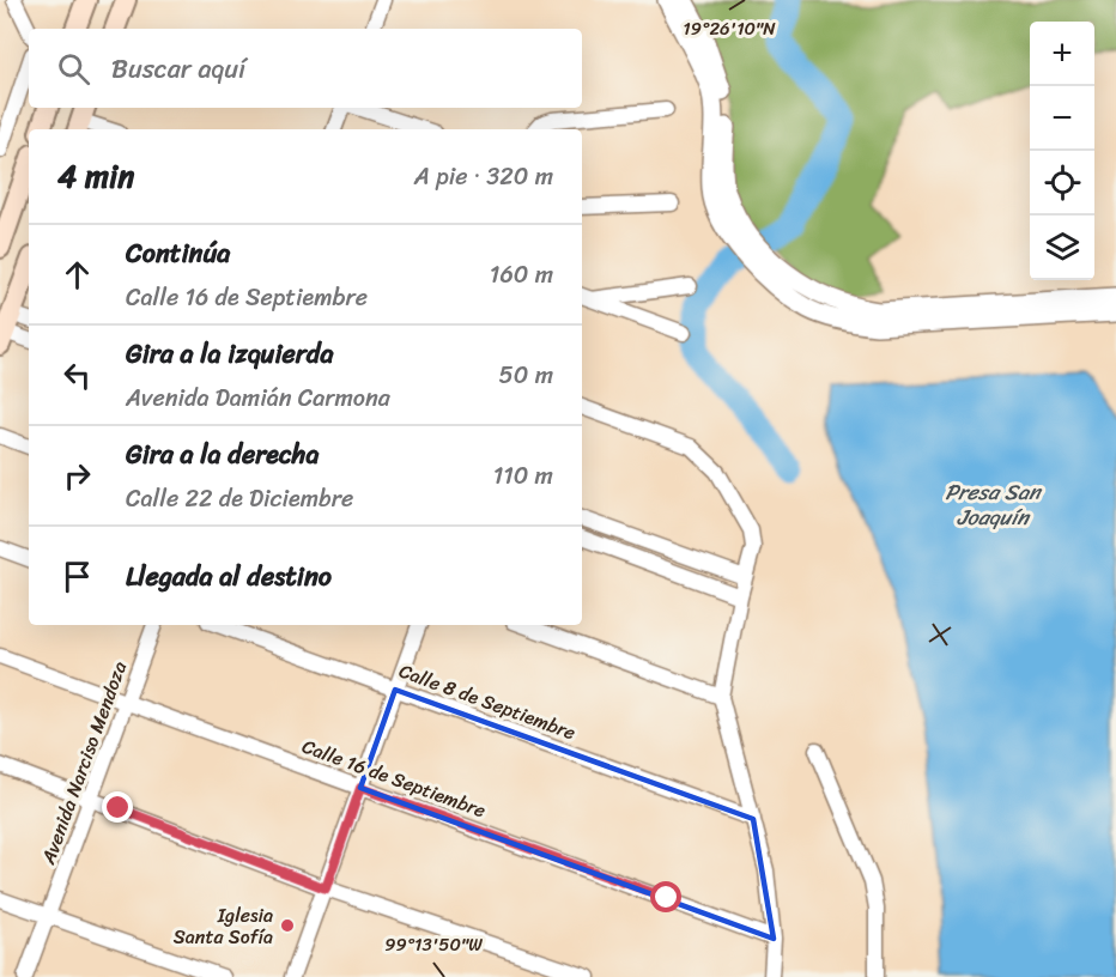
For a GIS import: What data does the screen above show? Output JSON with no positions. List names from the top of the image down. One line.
{"streets":{"street":["Calle 8 de Septiembre","Avenida Narciso Mendoza","Calle 16 de Septiembre"]},"crossings":[["Avenida Narciso Mendoza","Calle 16 de Septiembre"]],"water":["Presa San Joaquín"],"places":["Iglesia Santa Sofía"],"page":{"map_buttons":["+","−"],"search":"Buscar aquí","heading":["4 min","A pie · 320 m"],"list":[["Continúa","Calle 16 de Septiembre","160 m"],["Gira a la izquierda","Avenida Damián Carmona","50 m"],["Gira a la derecha","Calle 22 de Diciembre","110 m"],"Llegada al destino"]},"coordinates":["19°26'10\"N","99°13'50\"W"]}
